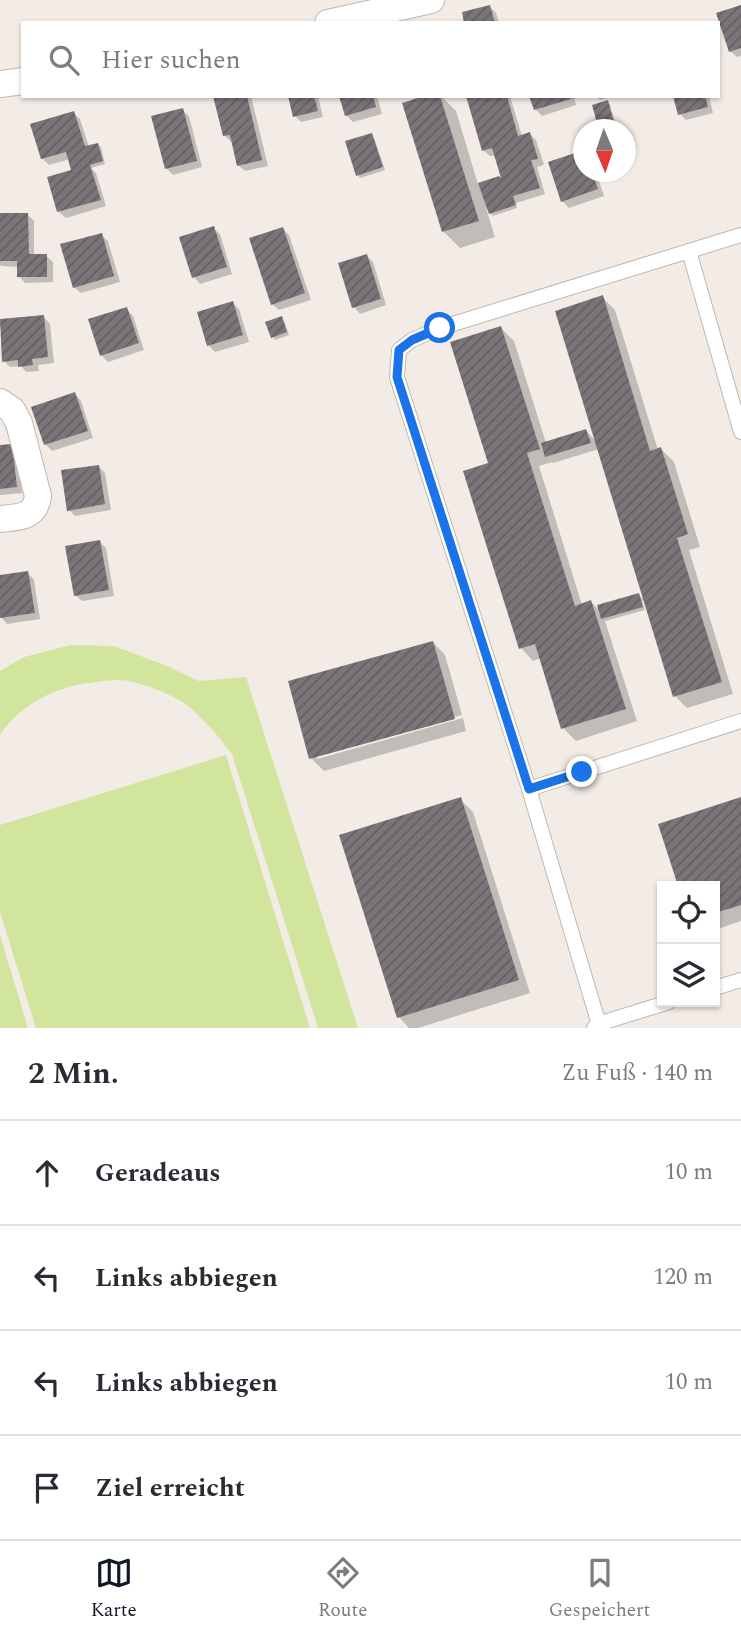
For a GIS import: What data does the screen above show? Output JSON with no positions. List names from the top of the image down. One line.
{"north":"bottom","page":{"search":"Hier suchen","heading":["2 Min.","Zu Fuß · 140 m"],"list":[["Geradeaus","10 m"],["Links abbiegen","120 m"],["Links abbiegen","10 m"],"Ziel erreicht"],"nav":["Karte","Route","Gespeichert"]}}
